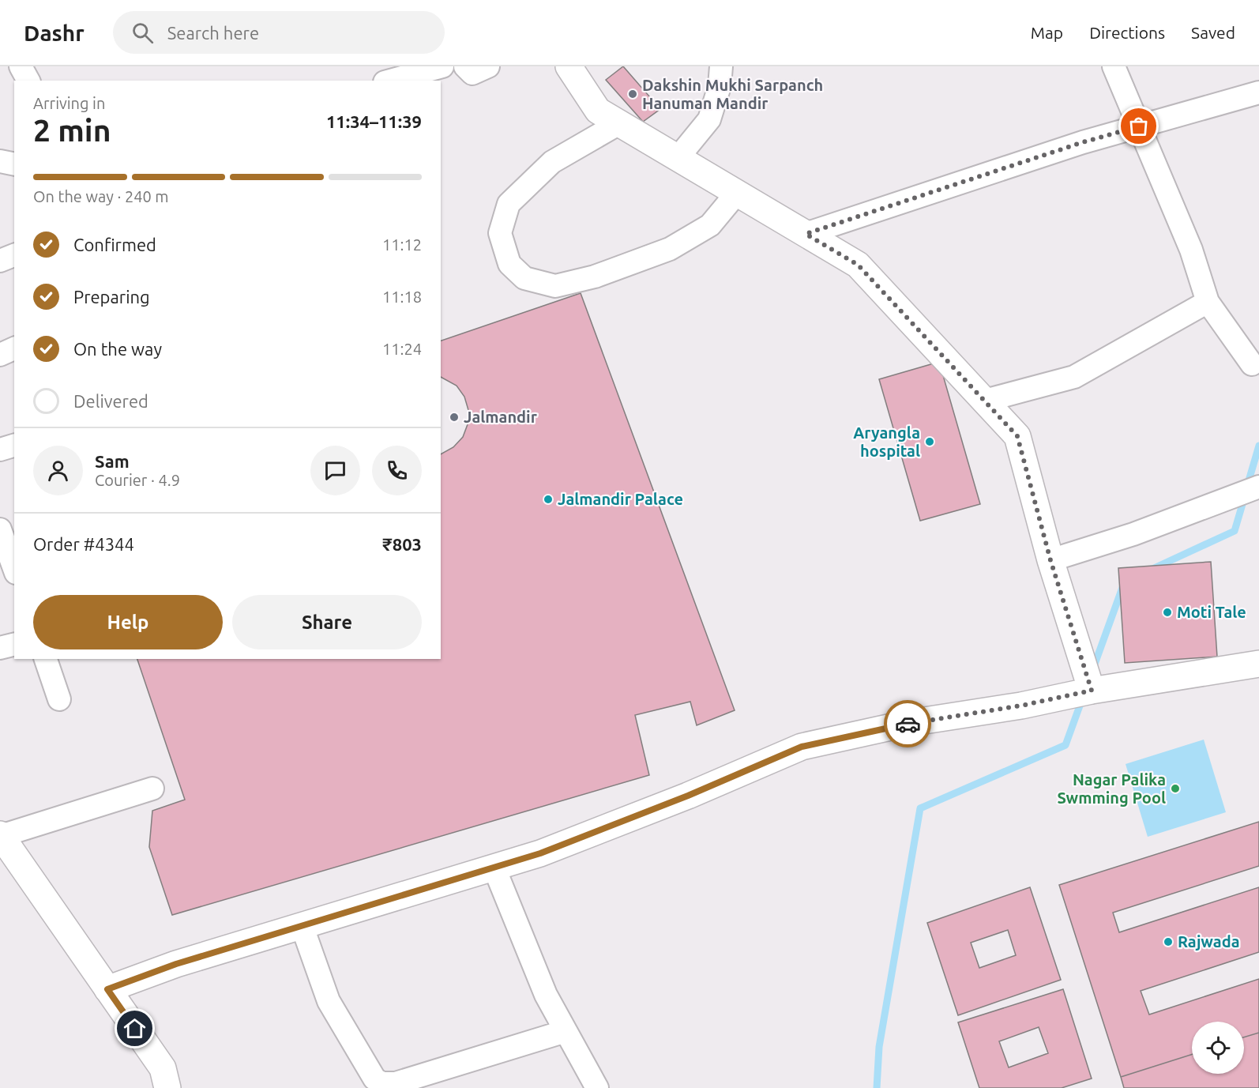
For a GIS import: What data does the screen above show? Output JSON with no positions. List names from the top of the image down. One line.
{"places":["Dakshin Mukhi Sarpanch Hanuman Mandir","Jalmandir","Aryangla hospital","Jalmandir Palace","Moti Tale","Nagar Palika Swmming Pool","Rajwada"],"page":{"header":"Dashr","search":"Search here","nav":["Map","Directions","Saved"],"heading":["2 min","Arriving in","11:34–11:39"],"panel":["Sam","Courier · 4.9","Order #4344","₹803"],"bar":"On the way · 240 m","list":[["Confirmed","11:12"],["Preparing","11:18"],["On the way","11:24"],"Delivered"],"buttons":["Help","Share"]}}
